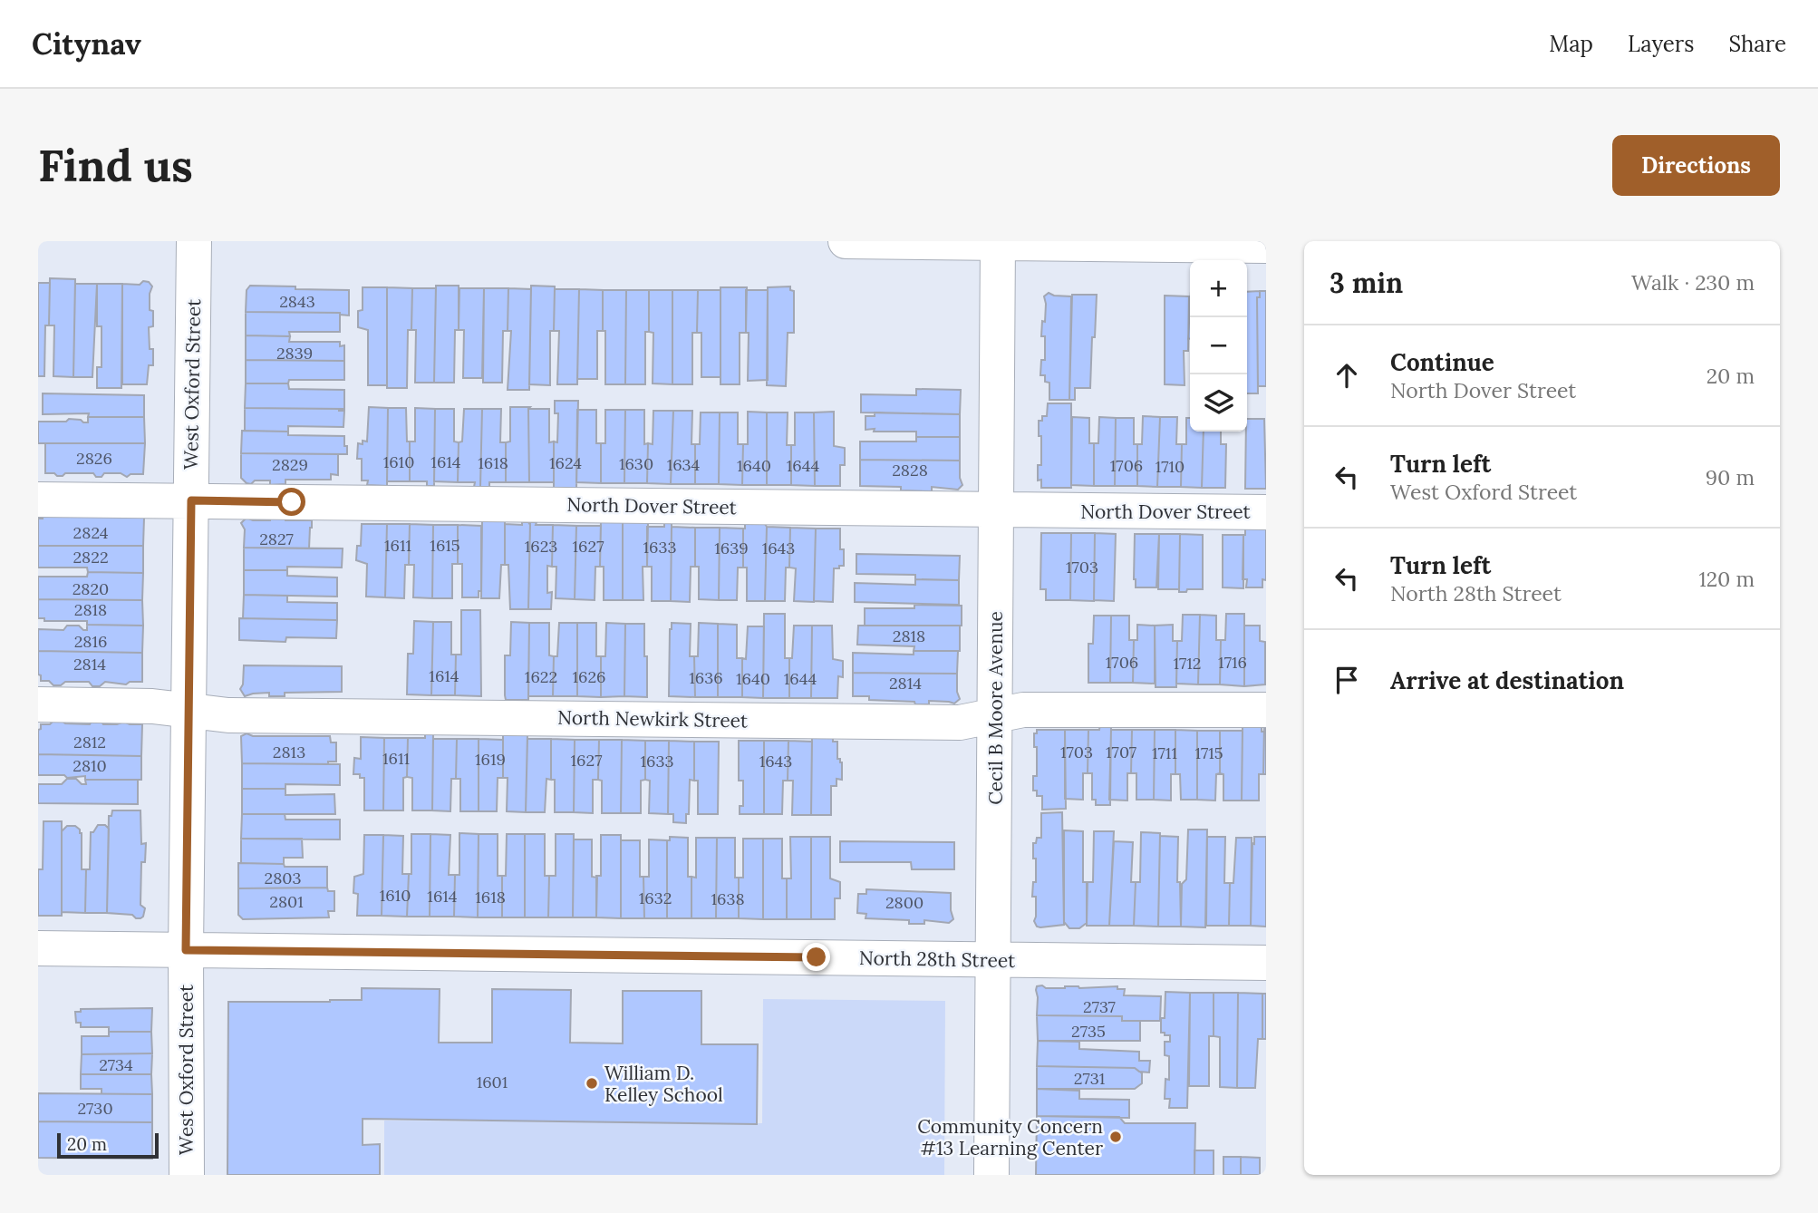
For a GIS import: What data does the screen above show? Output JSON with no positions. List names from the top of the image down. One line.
{"streets":{"street":["West Oxford Street","North Dover Street","Cecil B Moore Avenue","North Newkirk Street","North 28th Street"]},"crossings":[["West Oxford Street","North Dover Street"],["West Oxford Street","North Newkirk Street"],["West Oxford Street","North 28th Street"],["North Dover Street","Cecil B Moore Avenue"],["Cecil B Moore Avenue","North Newkirk Street"],["Cecil B Moore Avenue","North 28th Street"]],"places":["William D. Kelley School","Community Concern #13 Learning Center"],"house_numbers":["2843","2839","2826","1610","1614","1618","1624","1630","2829","1634","1640","1644","1706","1710","2828","2824","2827","1611","1615","1623","1627","1633","1639","1643","2822","1703","2820","2818","2818","2816","1706","1716","1712","2814","1614","1622","1626","1636","1640","1644","2814","2812","2813","1703","1707","1711","1715","1611","1619","1627","1633","1643","2810","2803","1610","1614","1618","1632","1638","2801","2800","2737","2735","2734","2731","1601","2730"],"scale_bar":"20 m","page":{"header":"Citynav","nav":["Map","Layers","Share"],"buttons":"Directions","title":"Find us","heading":["3 min","Walk · 230 m"],"map_buttons":["+","−"],"list":[["Continue","North Dover Street","20 m"],["Turn left","West Oxford Street","90 m"],["Turn left","North 28th Street","120 m"],"Arrive at destination"],"scale":"20 m"}}
